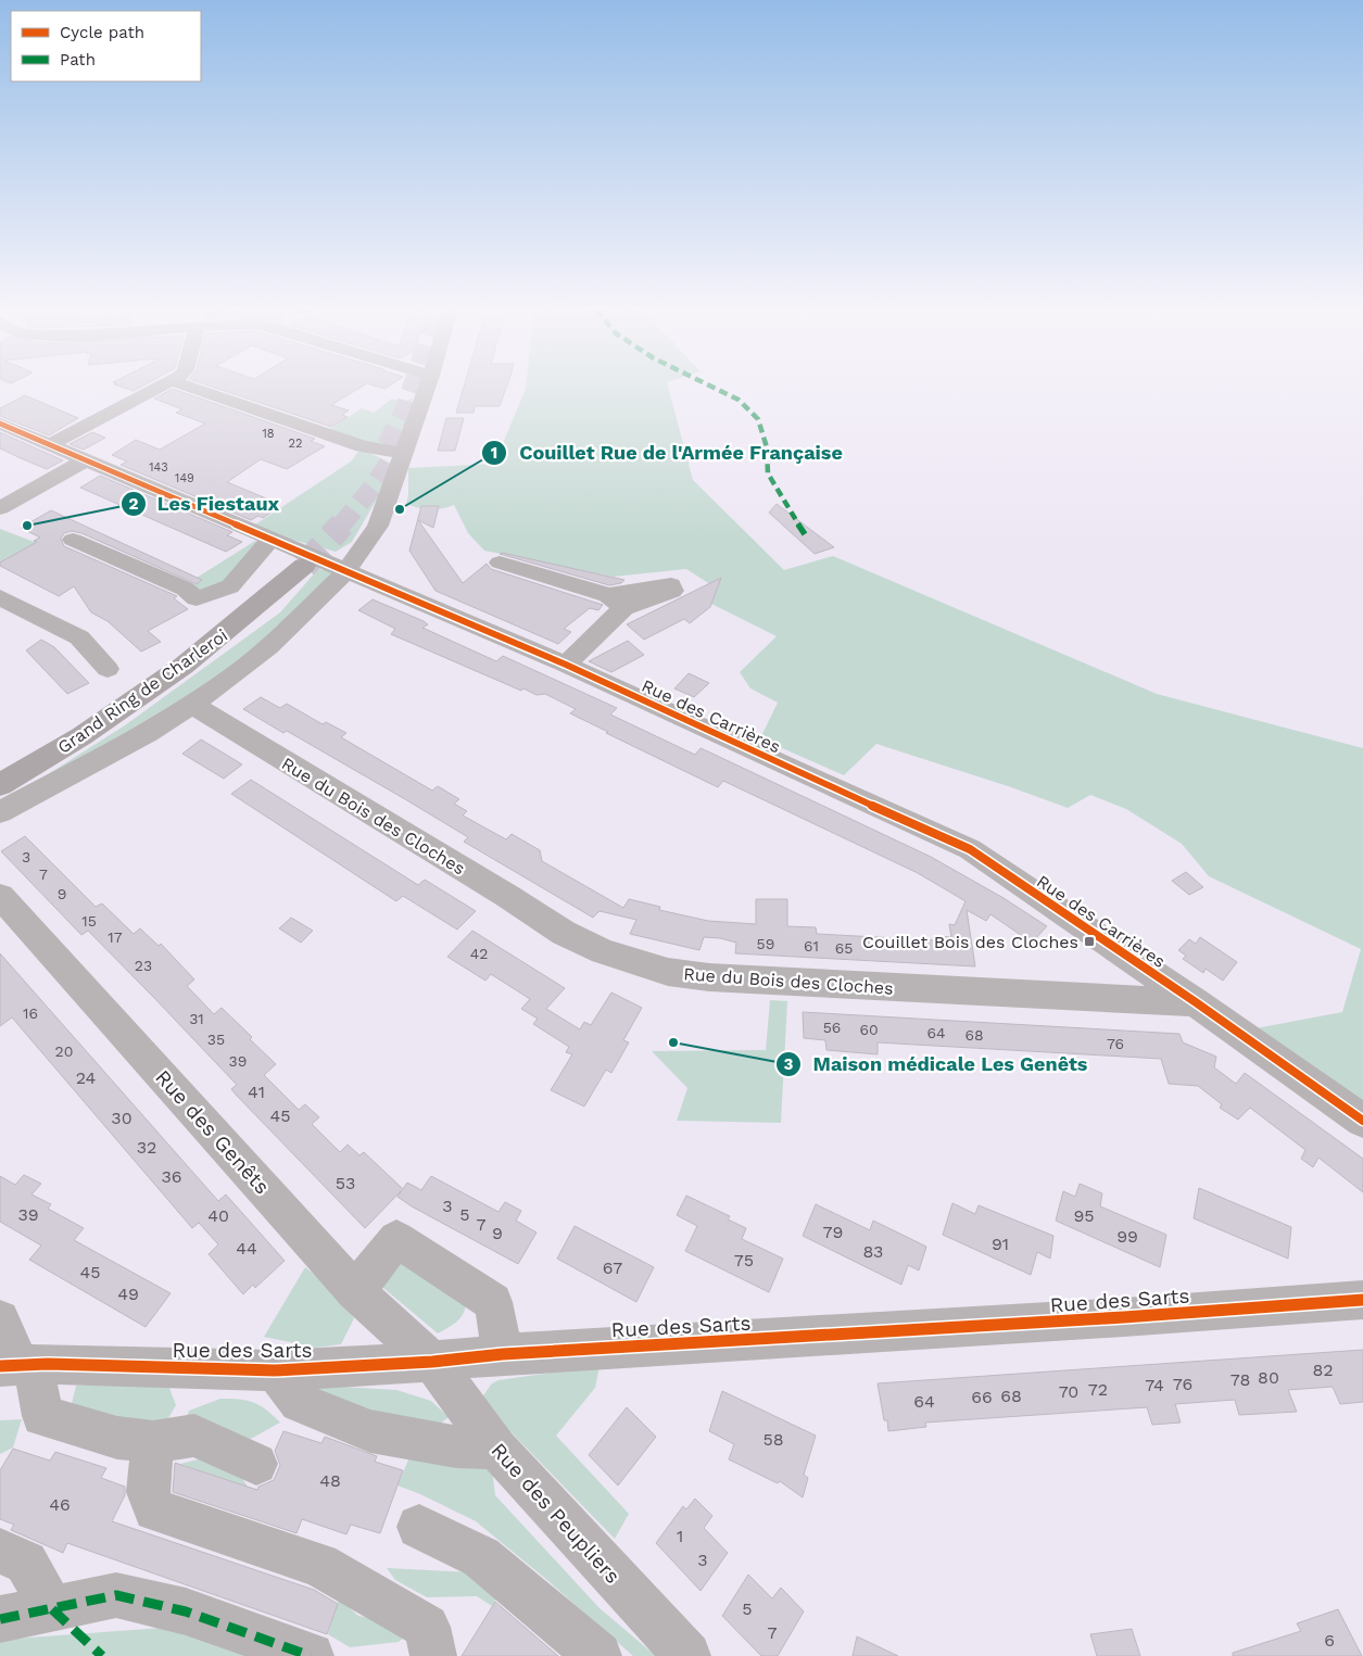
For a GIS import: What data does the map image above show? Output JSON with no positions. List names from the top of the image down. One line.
{"streets":{"highway":["Grand Ring de Charleroi"],"street":["Rue des Carrières","Rue du Bois des Cloches","Rue des Genêts","Rue des Sarts","Rue des Peupliers"]},"crossings":[["Grand Ring de Charleroi","Rue des Carrières"],["Rue des Carrières","Rue du Bois des Cloches"],["Rue des Genêts","Rue des Sarts"],["Rue des Genêts","Rue des Peupliers"],["Rue des Sarts","Rue des Peupliers"]],"places":{"other":["Couillet Rue de l'Armée Française","Les Fiestaux","Maison médicale Les Genêts"],"transit":["Couillet Bois des Cloches"]},"house_numbers":["18","22","143","149","3","7","9","15","17","59","61","65","42","23","16","31","56","60","64","68","35","76","20","39","24","41","45","30","32","36","53","3","39","5","40","95","7","79","9","99","91","44","83","75","67","45","49","82","80","78","76","74","72","70","68","66","64","58","48","46","1","3","5","7","6"],"legend":["Cycle path","Path"]}
